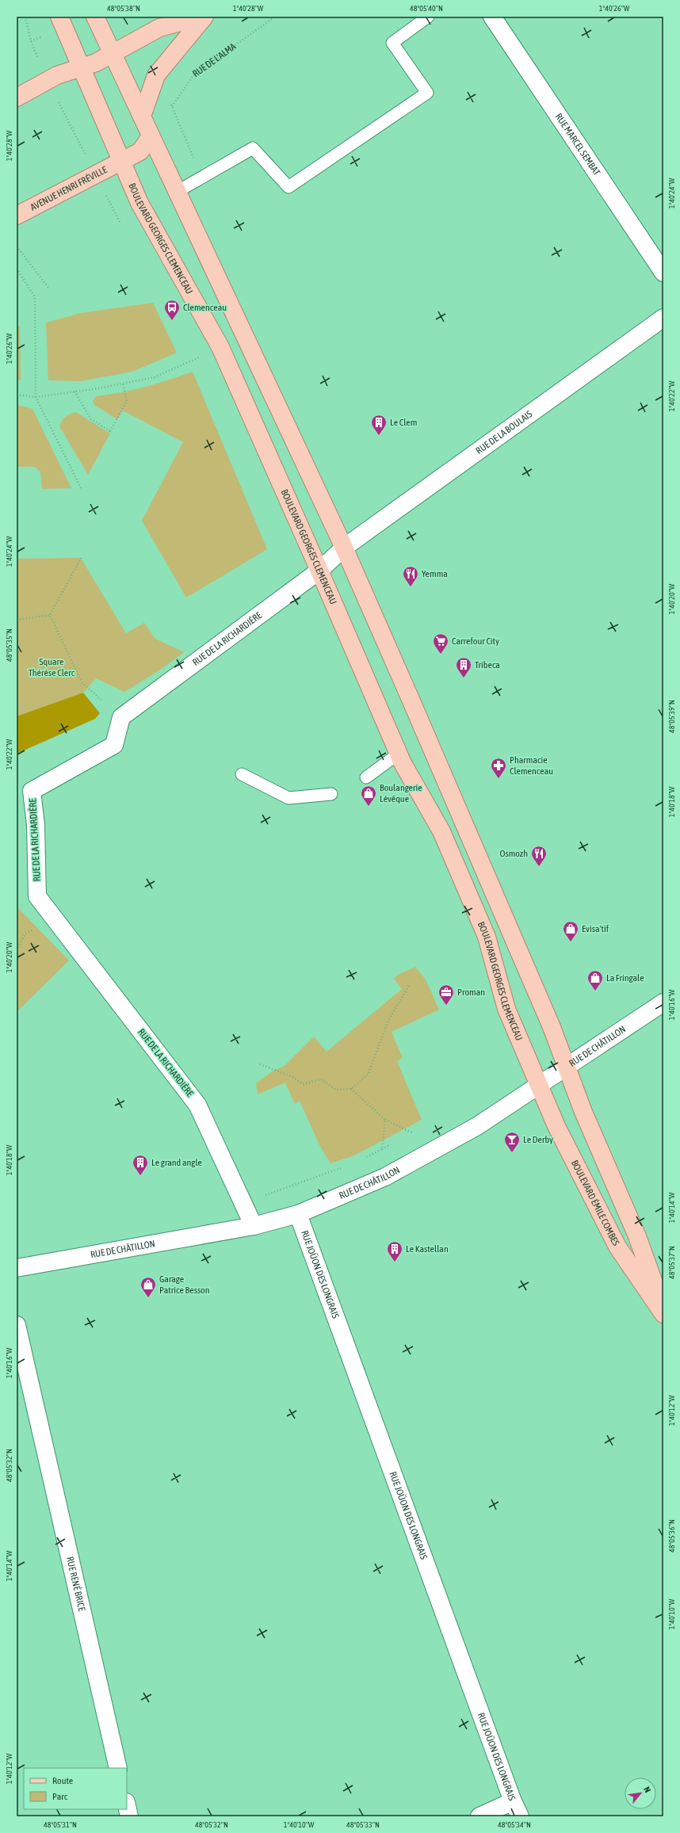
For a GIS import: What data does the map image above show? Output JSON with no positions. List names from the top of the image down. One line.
{"streets":{"main road":["AVENUE HENRI FRÉVILLE","BOULEVARD GEORGES CLEMENCEAU","BOULEVARD ÉMILE COMBES"],"street":["RUE MARCEL SEMBAT","RUE DE LA BOULAIS","RUE DE LA RICHARDIÈRE","RUE DE CHÂTILLON","RUE JOÜON DES LONGRAIS","RUE RENÉ BRICE"],"path":["RUE DE L'ALMA"]},"crossings":[["AVENUE HENRI FRÉVILLE","BOULEVARD GEORGES CLEMENCEAU"],["BOULEVARD GEORGES CLEMENCEAU","RUE DE LA RICHARDIÈRE"],["BOULEVARD GEORGES CLEMENCEAU","RUE DE CHÂTILLON"],["BOULEVARD GEORGES CLEMENCEAU","BOULEVARD ÉMILE COMBES"],["RUE DE LA BOULAIS","RUE DE LA RICHARDIÈRE"],["RUE DE LA RICHARDIÈRE","RUE DE CHÂTILLON"],["RUE DE CHÂTILLON","BOULEVARD ÉMILE COMBES"],["RUE DE CHÂTILLON","RUE JOÜON DES LONGRAIS"]],"parks":["Square Thérèse Clerc"],"places":{"bus stop":["Clemenceau"],"building":["Le Clem","Tribeca","Le grand angle","Le Kastellan"],"restaurant":["Yemma","Osmozh"],"supermarket":["Carrefour City"],"pharmacy":["Pharmacie Clemenceau"],"shop":["Boulangerie Lévêque","Evisa'tif","La Fringale","Garage Patrice Besson"],"office":["Proman"],"bar":["Le Derby"]},"legend":["Route","Parc"],"north":"top right","coordinates":["48°05'38\"N","1°40'28\"W","48°05'40\"N","1°40'26\"W","1°40'24\"W","1°40'22\"W","1°40'20\"W","48°05'35\"N","48°05'39\"N","1°40'18\"W","1°40'16\"W","1°40'14\"W","48°05'37\"N","1°40'12\"W","48°05'32\"N","48°05'36\"N","1°40'10\"W","48°05'31\"N","48°05'33\"N","48°05'34\"N"]}
